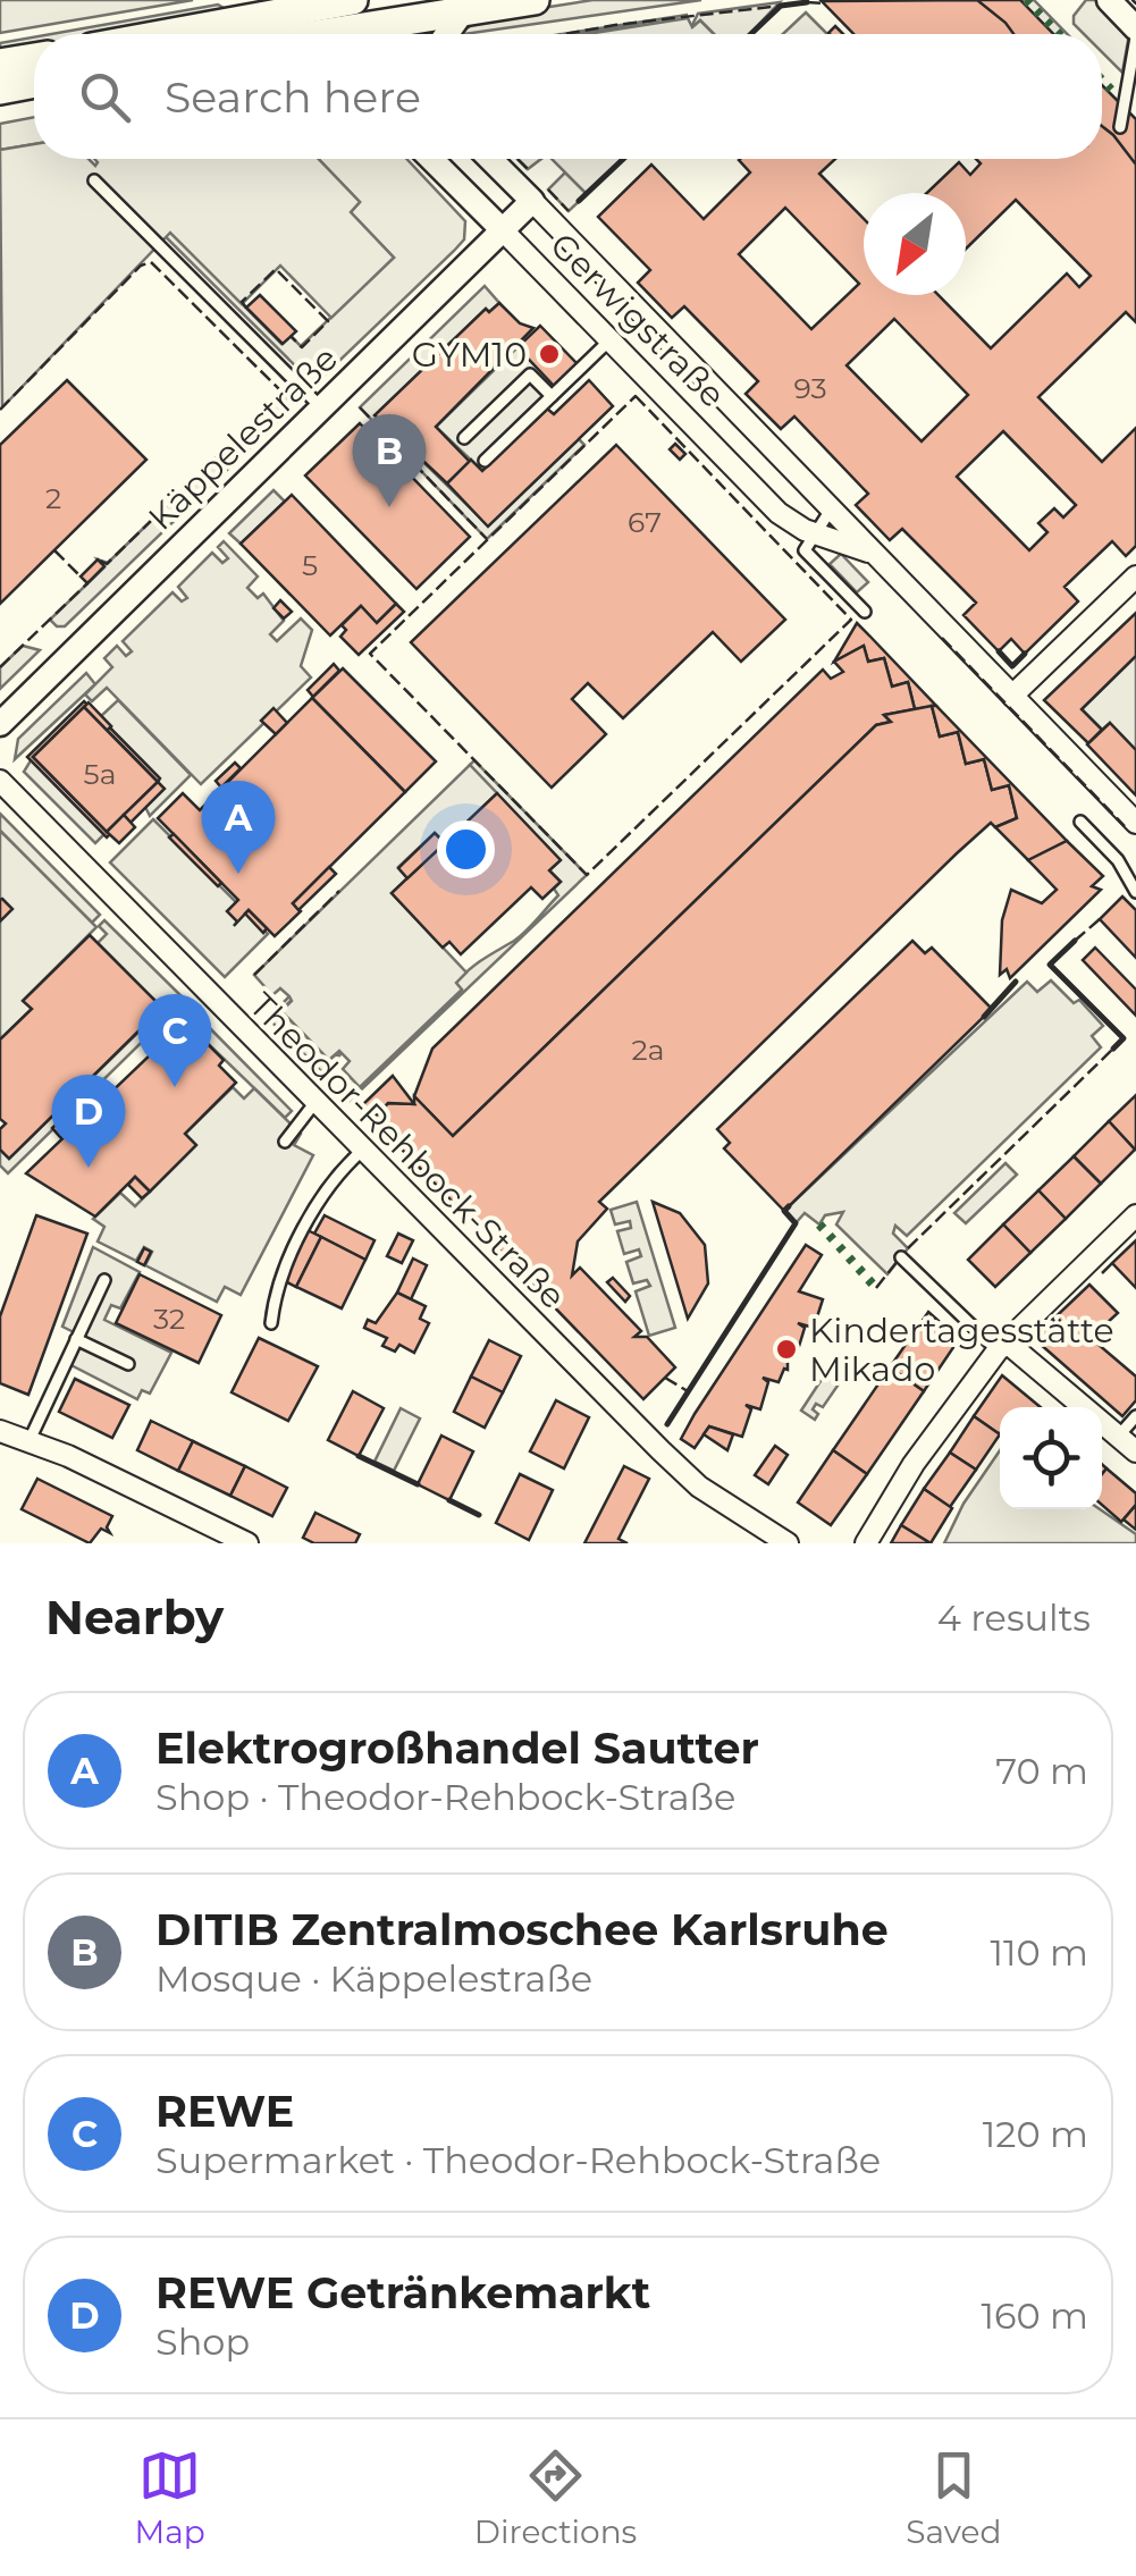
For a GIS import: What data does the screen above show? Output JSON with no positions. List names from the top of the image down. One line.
{"streets":{"street":["Gerwigstraße","Käppelestraße","Theodor-Rehbock-Straße"]},"crossings":[["Gerwigstraße","Käppelestraße"]],"places":["GYM10","Kindertagesstätte Mikado"],"house_numbers":["93","2","67","5","5a","2a","32"],"north":"bottom left","page":{"search":"Search here","pins":["B","A","C","D"],"heading":["Nearby","4 results"],"list":[{"mark":"A","name":"Elektrogroßhandel Sautter","note":"Shop · Theodor-Rehbock-Straße","value":"70 m"},{"mark":"B","name":"DITIB Zentralmoschee Karlsruhe","note":"Mosque · Käppelestraße","value":"110 m"},{"mark":"C","name":"REWE","note":"Supermarket · Theodor-Rehbock-Straße","value":"120 m"},{"mark":"D","name":"REWE Getränkemarkt","note":"Shop","value":"160 m"}],"nav":["Map","Directions","Saved"]}}
